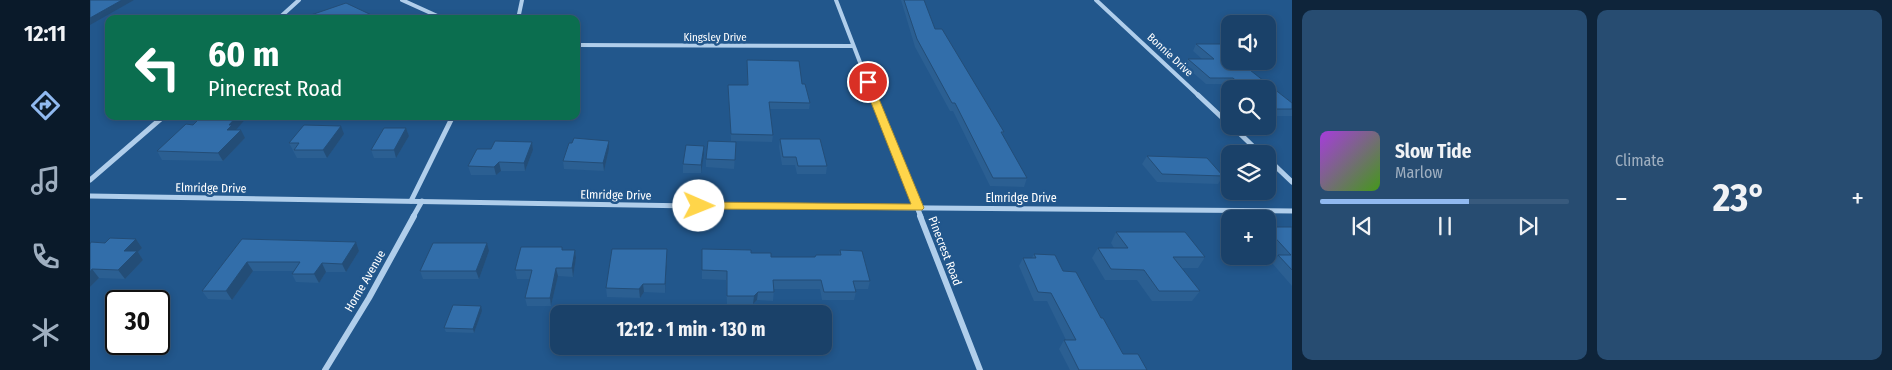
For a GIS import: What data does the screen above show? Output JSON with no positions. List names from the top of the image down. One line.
{"streets":{"street":["Kingsley Drive","Bonnie Drive","Elmridge Drive","Pinecrest Road","Horne Avenue"]},"crossings":[["Kingsley Drive","Pinecrest Road"],["Elmridge Drive","Pinecrest Road"],["Elmridge Drive","Horne Avenue"]],"page":{"tabs":"12:11","tile":"Climate","map_buttons":"+","turn":["60 m","Pinecrest Road"],"song":["Slow Tide","Marlow"],"heat":["−","23°","+"],"limit":"30","trip":"12:12 · 1 min · 130 m"}}
